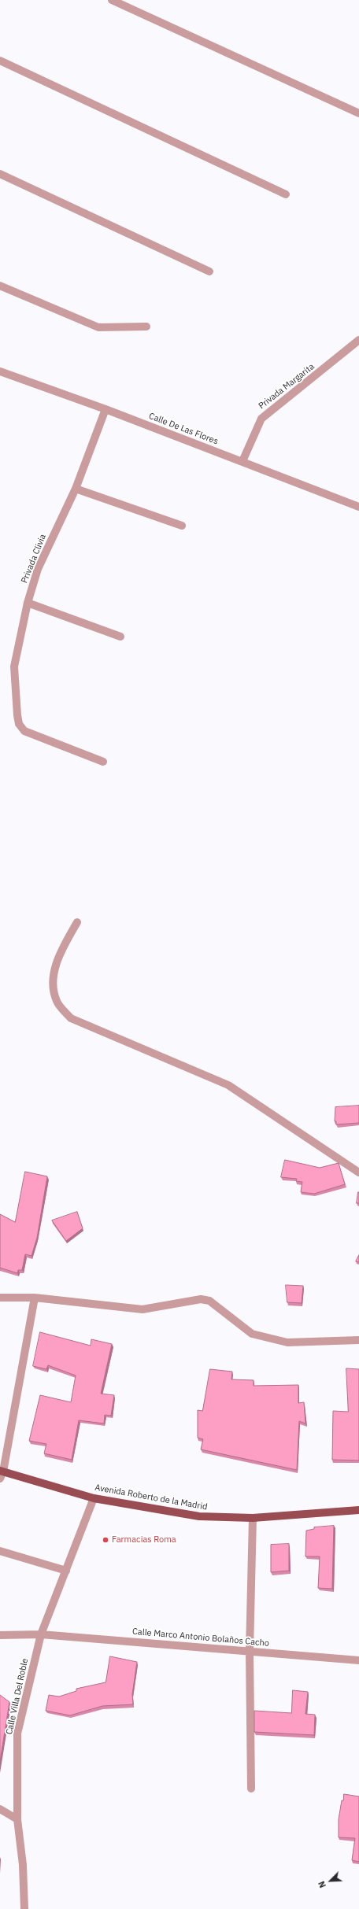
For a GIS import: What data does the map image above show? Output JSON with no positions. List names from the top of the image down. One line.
{"streets":{"main road":["Avenida Roberto de la Madrid"],"street":["Privada Margarita","Calle De Las Flores","Privada Clivia","Calle Marco Antonio Bolaños Cacho","Calle Villa Del Roble"]},"crossings":[["Privada Margarita","Calle De Las Flores"],["Calle De Las Flores","Privada Clivia"],["Avenida Roberto de la Madrid","Calle Villa Del Roble"],["Calle Marco Antonio Bolaños Cacho","Calle Villa Del Roble"]],"places":["Farmacias Roma"],"north":"bottom left"}
